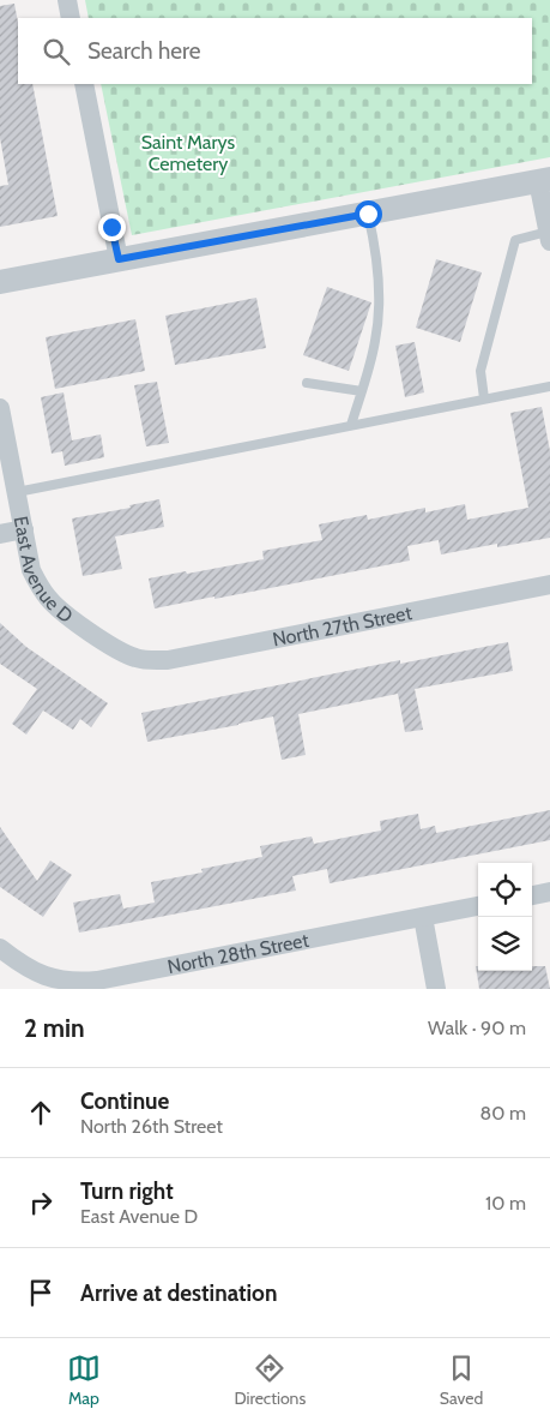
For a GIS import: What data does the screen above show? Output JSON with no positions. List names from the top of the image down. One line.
{"streets":{"street":["East Avenue D","North 27th Street","North 28th Street"]},"crossings":[["East Avenue D","North 27th Street"]],"parks":["Saint Marys Cemetery"],"page":{"search":"Search here","heading":["2 min","Walk · 90 m"],"list":[["Continue","North 26th Street","80 m"],["Turn right","East Avenue D","10 m"],"Arrive at destination"],"nav":["Map","Directions","Saved"]}}
